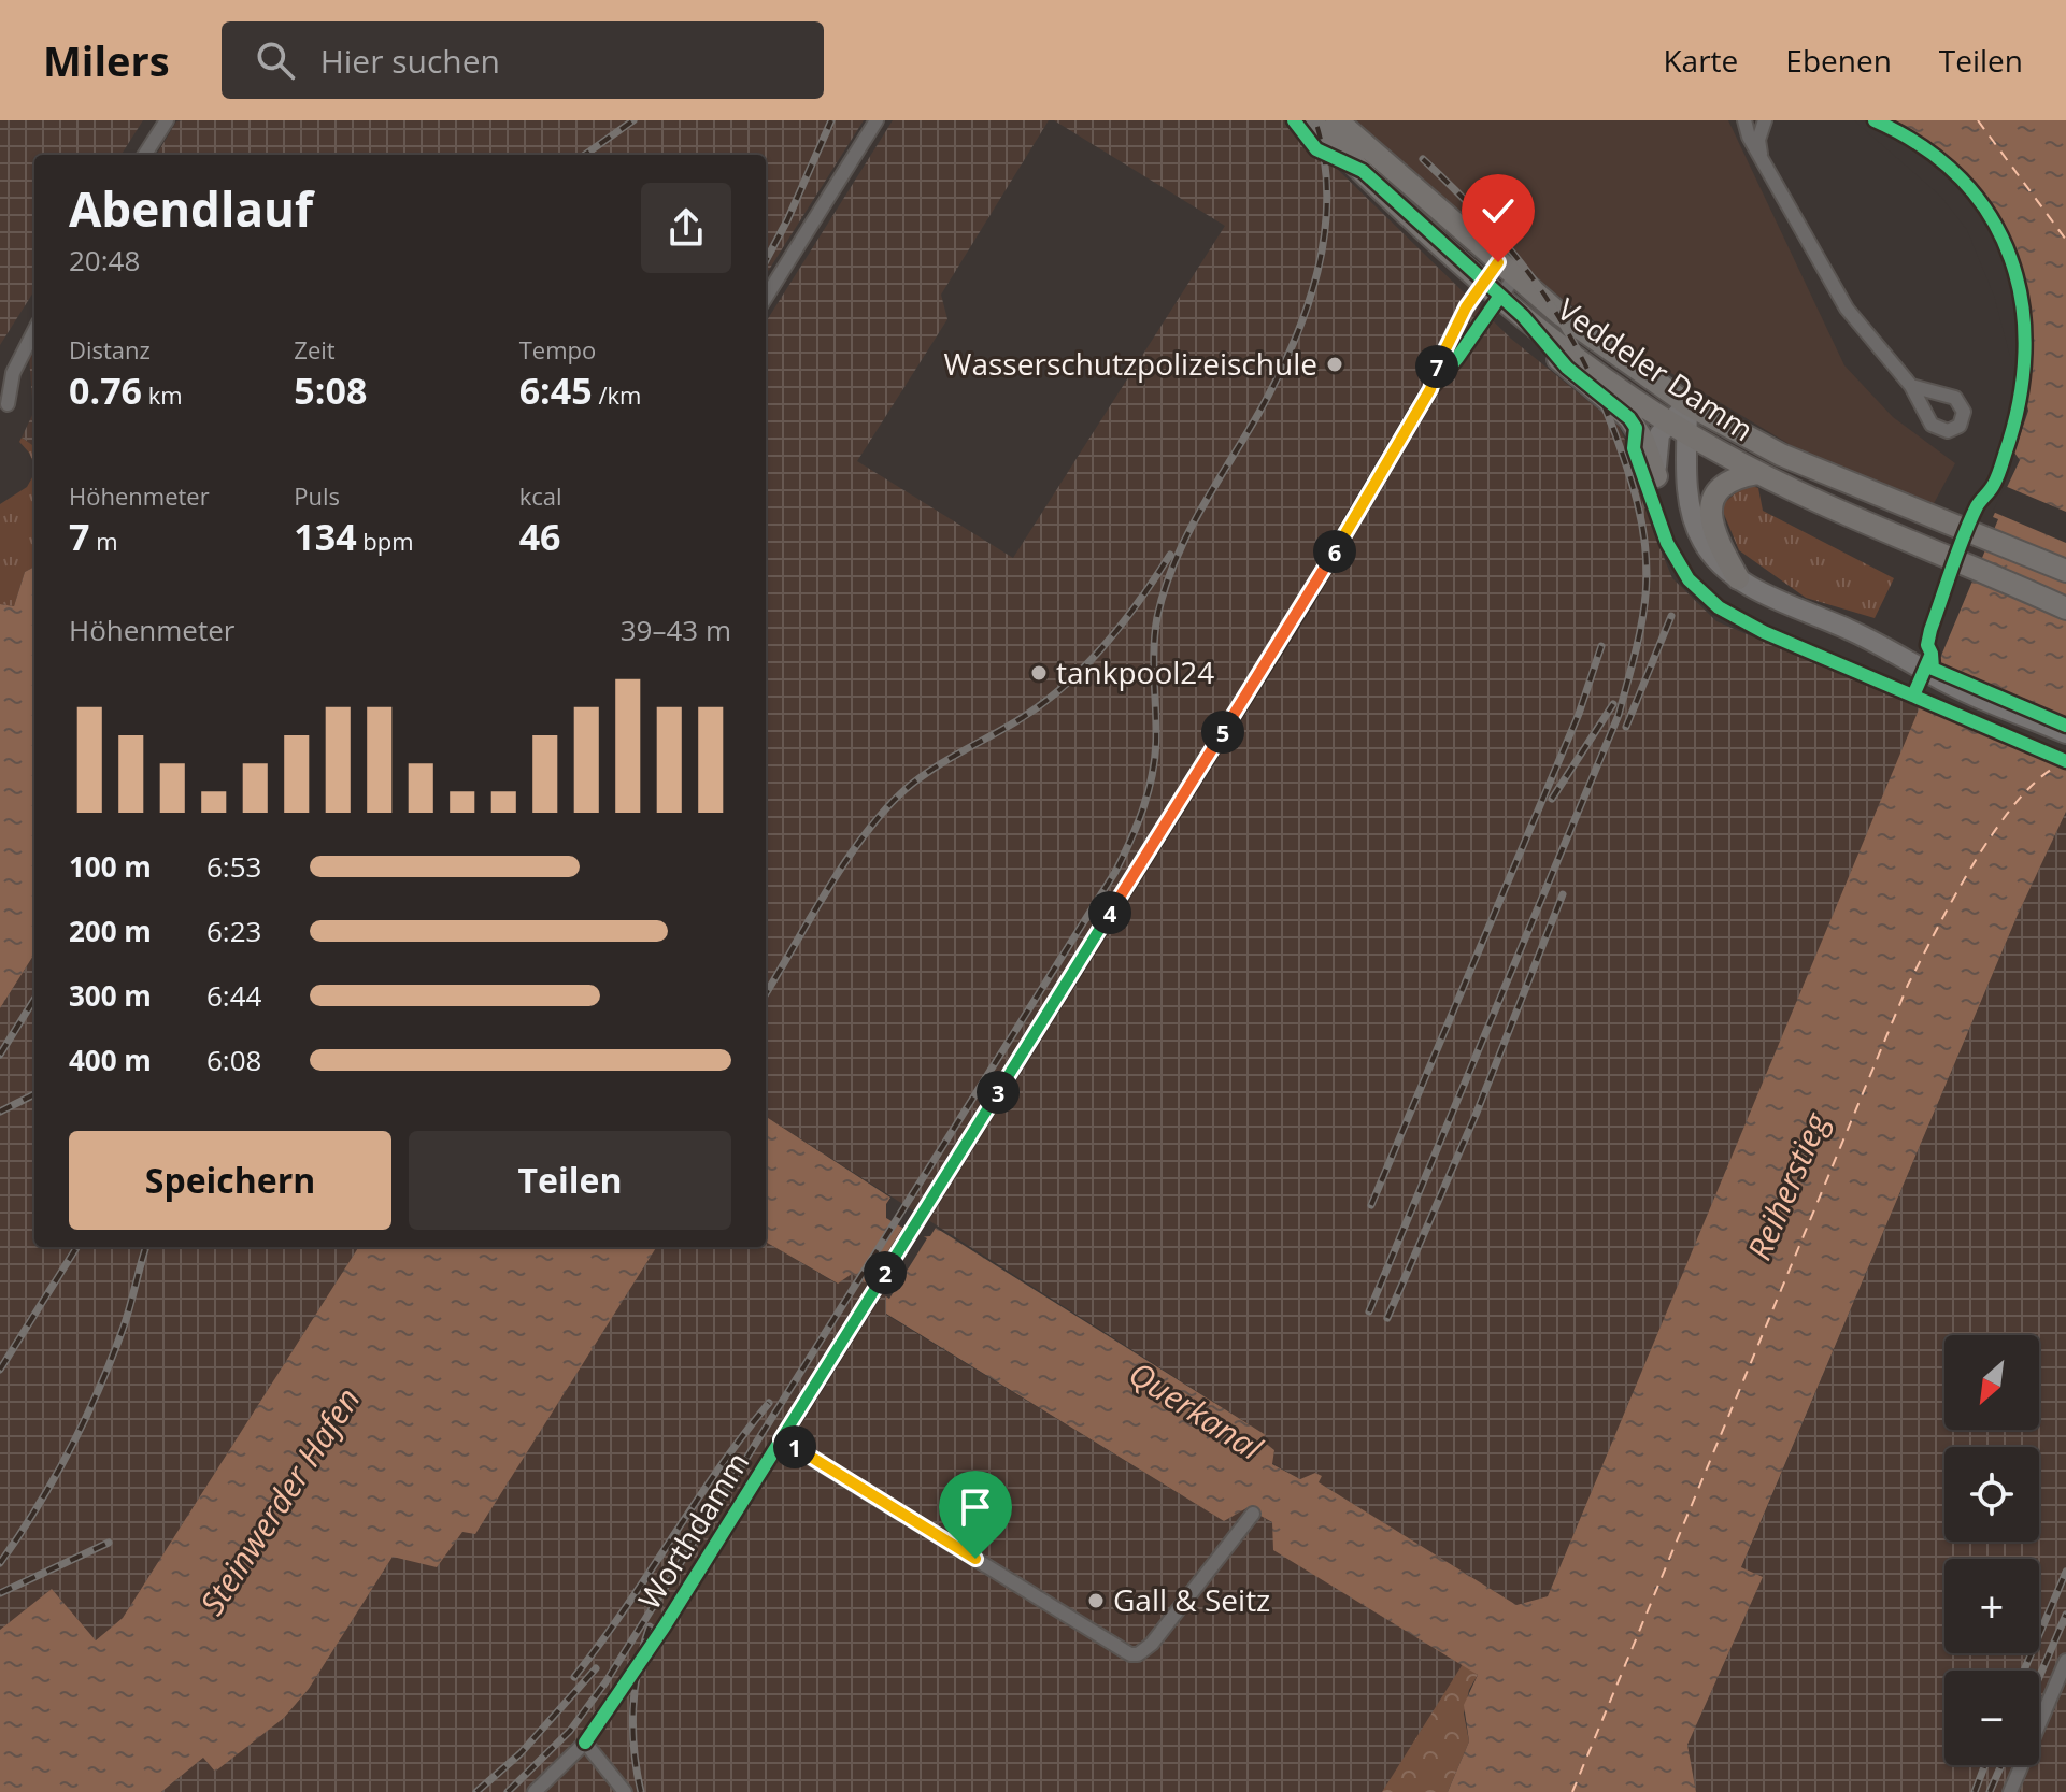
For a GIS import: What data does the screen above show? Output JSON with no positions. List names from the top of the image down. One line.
{"streets":{"main road":["Veddeler Damm"],"street":["Worthdamm"]},"crossings":[["Veddeler Damm","Worthdamm"]],"water":["Reiherstieg","Querkanal","Steinwerder Hafen"],"places":["Wasserschutzpolizeischule","tankpool24","Gall & Seitz"],"north":"bottom left","page":{"header":"Milers","search":"Hier suchen","nav":["Karte","Ebenen","Teilen"],"heading":["Abendlauf","20:48"],"stats":[["Distanz","0.76 km"],["Zeit","5:08"],["Tempo","6:45 /km"],["Höhenmeter","7 m"],["Puls","134 bpm"],["kcal","46"]],"pins":["7","6","5","4","3","2","1"],"chart":["Höhenmeter","39–43 m"],"list":[{"name":"100 m","note":"6:53"},{"name":"200 m","note":"6:23"},{"name":"300 m","note":"6:44"},{"name":"400 m","note":"6:08"}],"buttons":["Speichern","Teilen"],"map_buttons":["+","−"]}}
